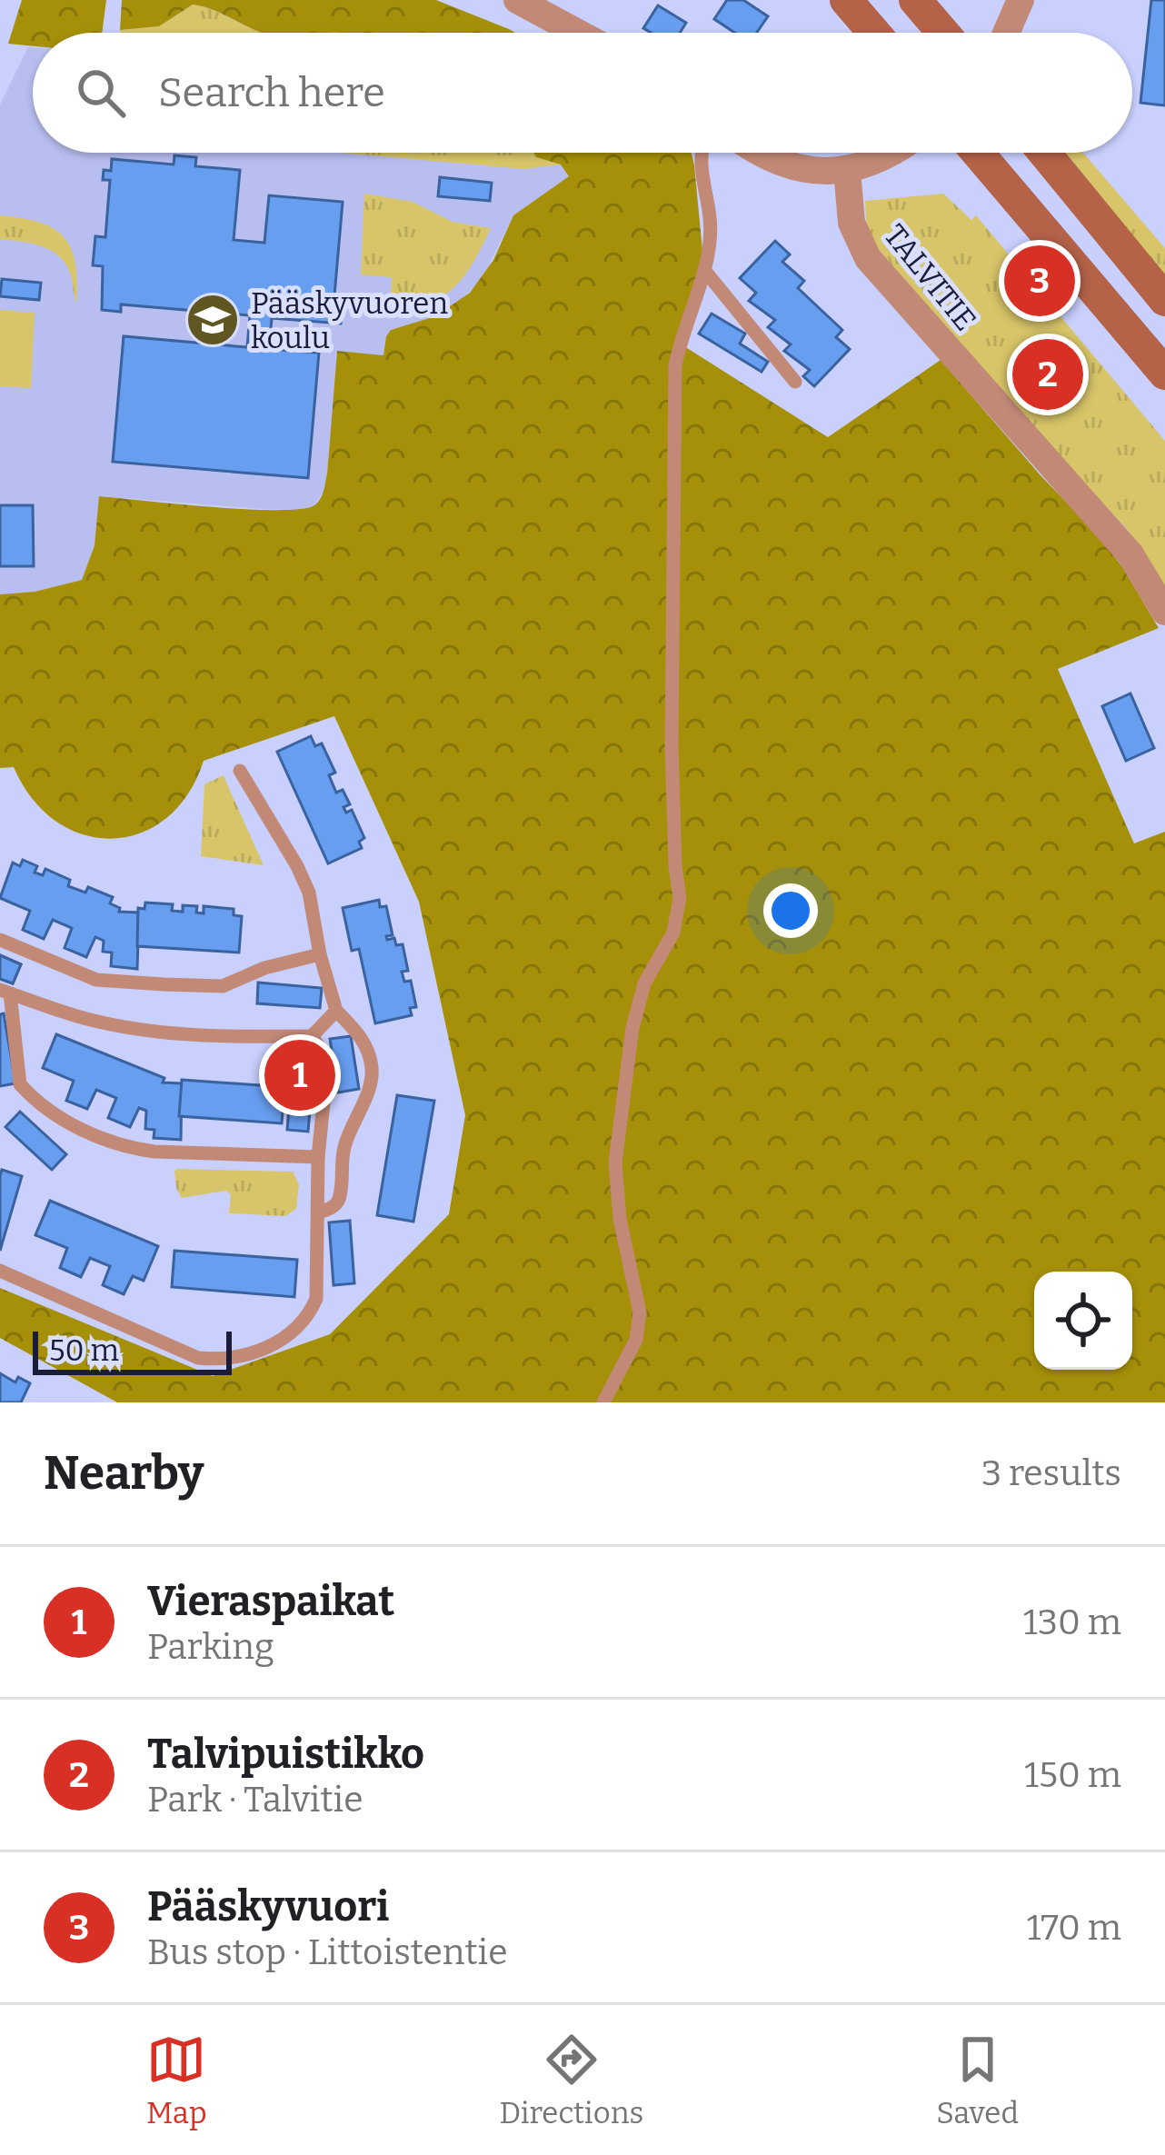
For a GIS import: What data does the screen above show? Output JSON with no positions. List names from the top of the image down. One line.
{"streets":{"street":["TALVITIE"]},"places":{"school or university":["Pääskyvuoren koulu"]},"scale_bar":"50 m","page":{"search":"Search here","pins":["3","2","1"],"scale":"50 m","heading":["Nearby","3 results"],"list":[{"mark":"1","name":"Vieraspaikat","note":"Parking","value":"130 m"},{"mark":"2","name":"Talvipuistikko","note":"Park · Talvitie","value":"150 m"},{"mark":"3","name":"Pääskyvuori","note":"Bus stop · Littoistentie","value":"170 m"}],"nav":["Map","Directions","Saved"]}}
